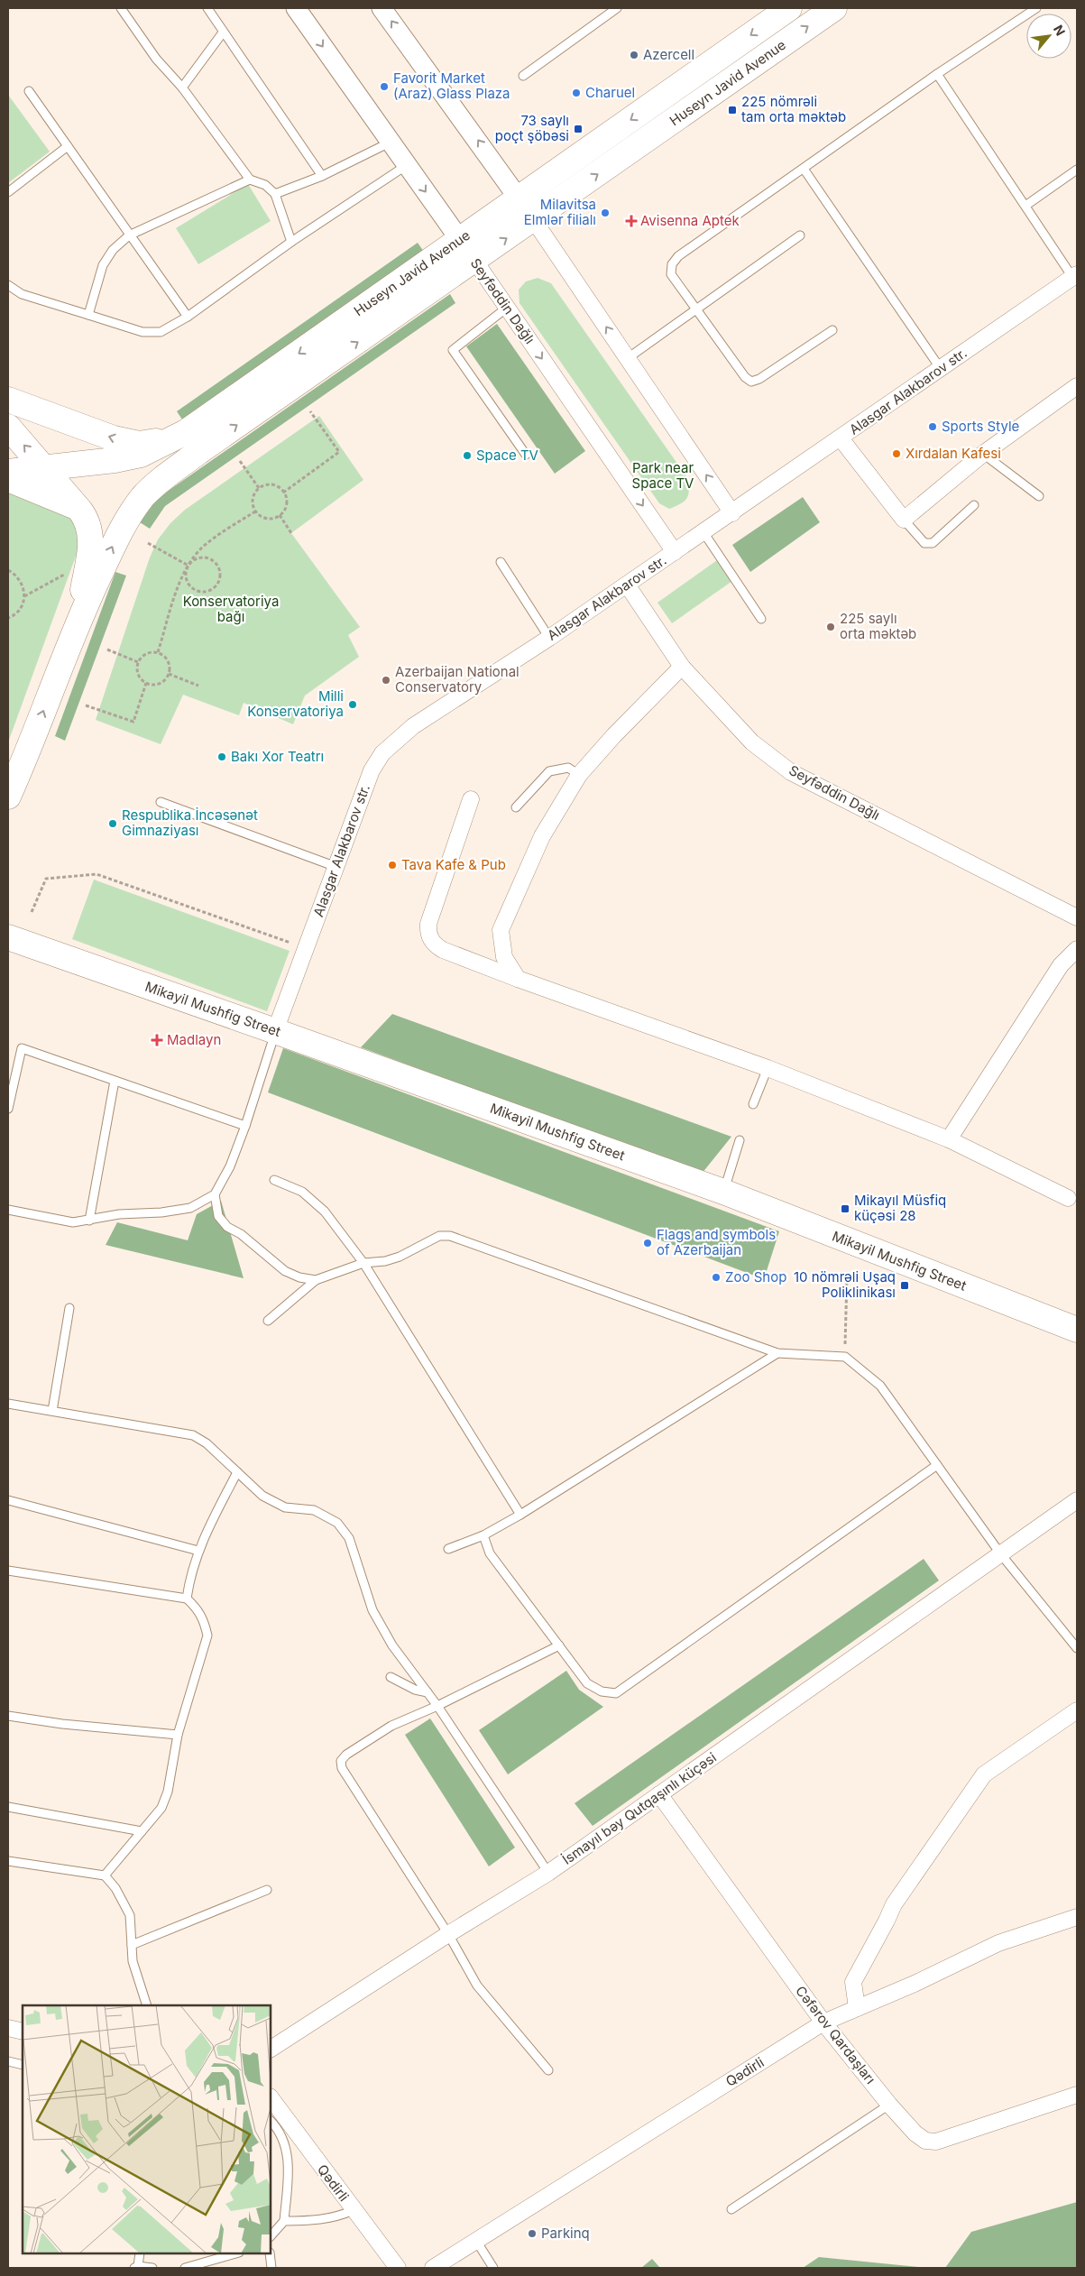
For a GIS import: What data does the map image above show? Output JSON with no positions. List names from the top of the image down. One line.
{"streets":{"main road":["Huseyn Javid Avenue","Mikayil Mushfig Street"],"street":["Seyfəddin Dağlı","Alasgar Alakbarov str.","İsmayıl bəy Qutqaşınlı küçəsi","Cəfərov Qardaşları","Qədirli"]},"crossings":[["Huseyn Javid Avenue","Seyfəddin Dağlı"],["Seyfəddin Dağlı","Alasgar Alakbarov str."],["Alasgar Alakbarov str.","Mikayil Mushfig Street"],["İsmayıl bəy Qutqaşınlı küçəsi","Cəfərov Qardaşları"],["Cəfərov Qardaşları","Qədirli"]],"parks":["Park near Space TV","Konservatoriya bağı"],"places":{"other":["Azercell","Favorit Market (Araz) Glass Plaza","Charuel","Milavitsa Elmlər filialı","Sports Style","Xırdalan Kafesi","Space TV","225 saylı orta məktəb","Azerbaijan National Conservatory","Milli Konservatoriya","Bakı Xor Teatrı","Respublika İncəsənət Gimnaziyası","Tava Kafe & Pub","Flags and symbols of Azerbaijan","Zoo Shop","Parkinq"],"transit":["225 nömrəli tam orta məktəb","73 saylı poçt şöbəsi","Mikayıl Müsfiq küçəsi 28","10 nömrəli Uşaq Poliklinikası"],"health":["Avisenna Aptek","Madlayn"]},"north":"top right"}
